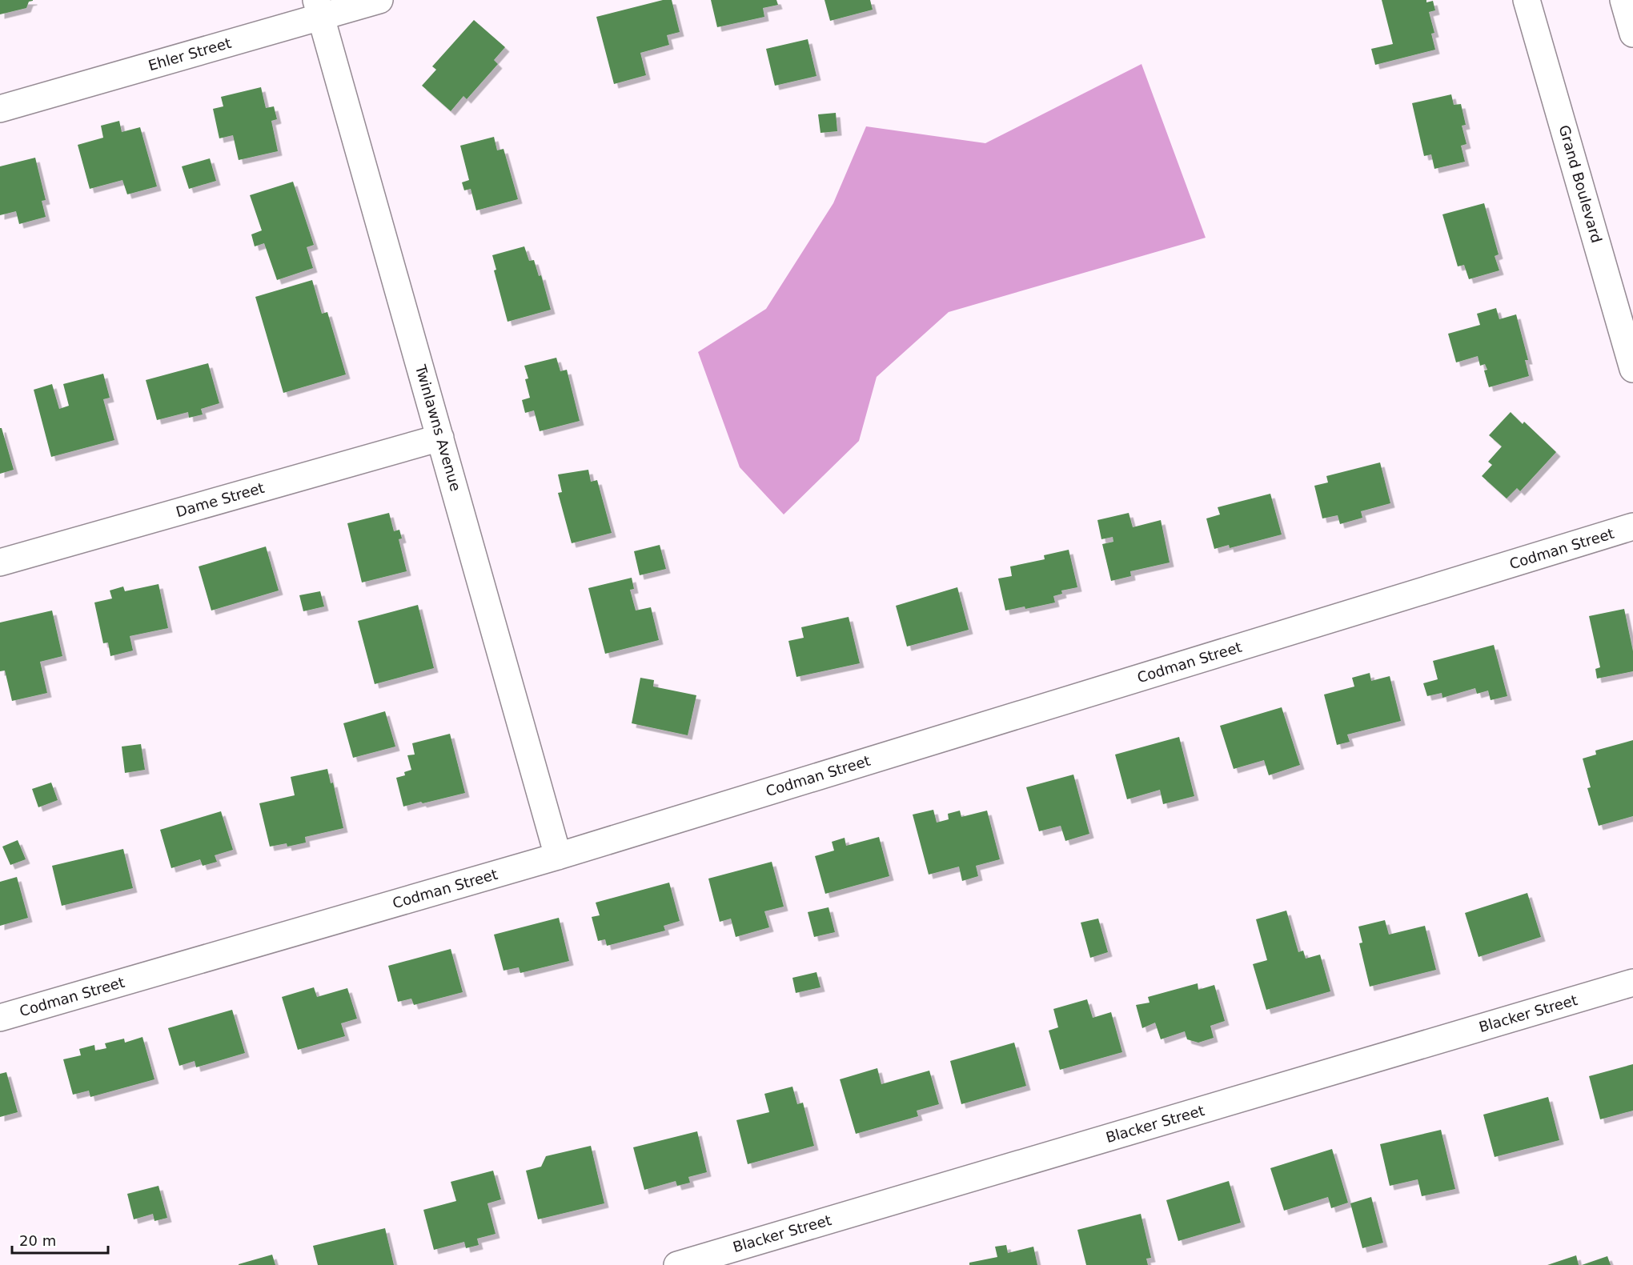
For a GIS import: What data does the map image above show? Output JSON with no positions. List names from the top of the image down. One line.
{"streets":{"street":["Ehler Street","Grand Boulevard","Twinlawns Avenue","Dame Street","Codman Street","Blacker Street"]},"crossings":[["Ehler Street","Twinlawns Avenue"],["Twinlawns Avenue","Dame Street"],["Twinlawns Avenue","Codman Street"]],"scale_bar":"20 m"}
